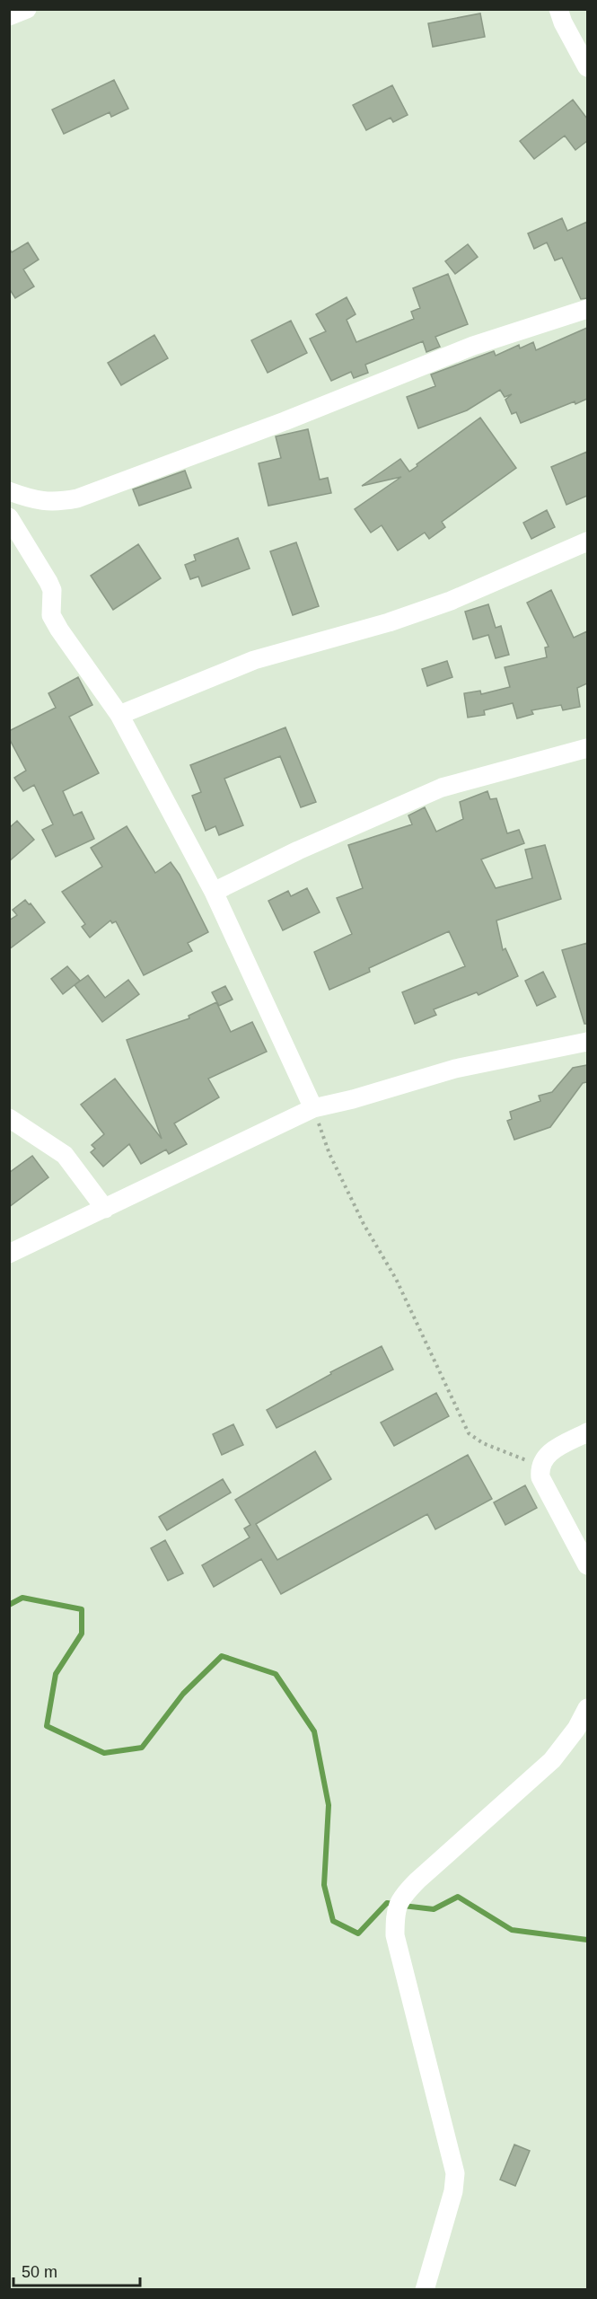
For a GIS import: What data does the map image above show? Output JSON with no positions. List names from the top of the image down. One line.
{"scale_bar":"50 m"}
